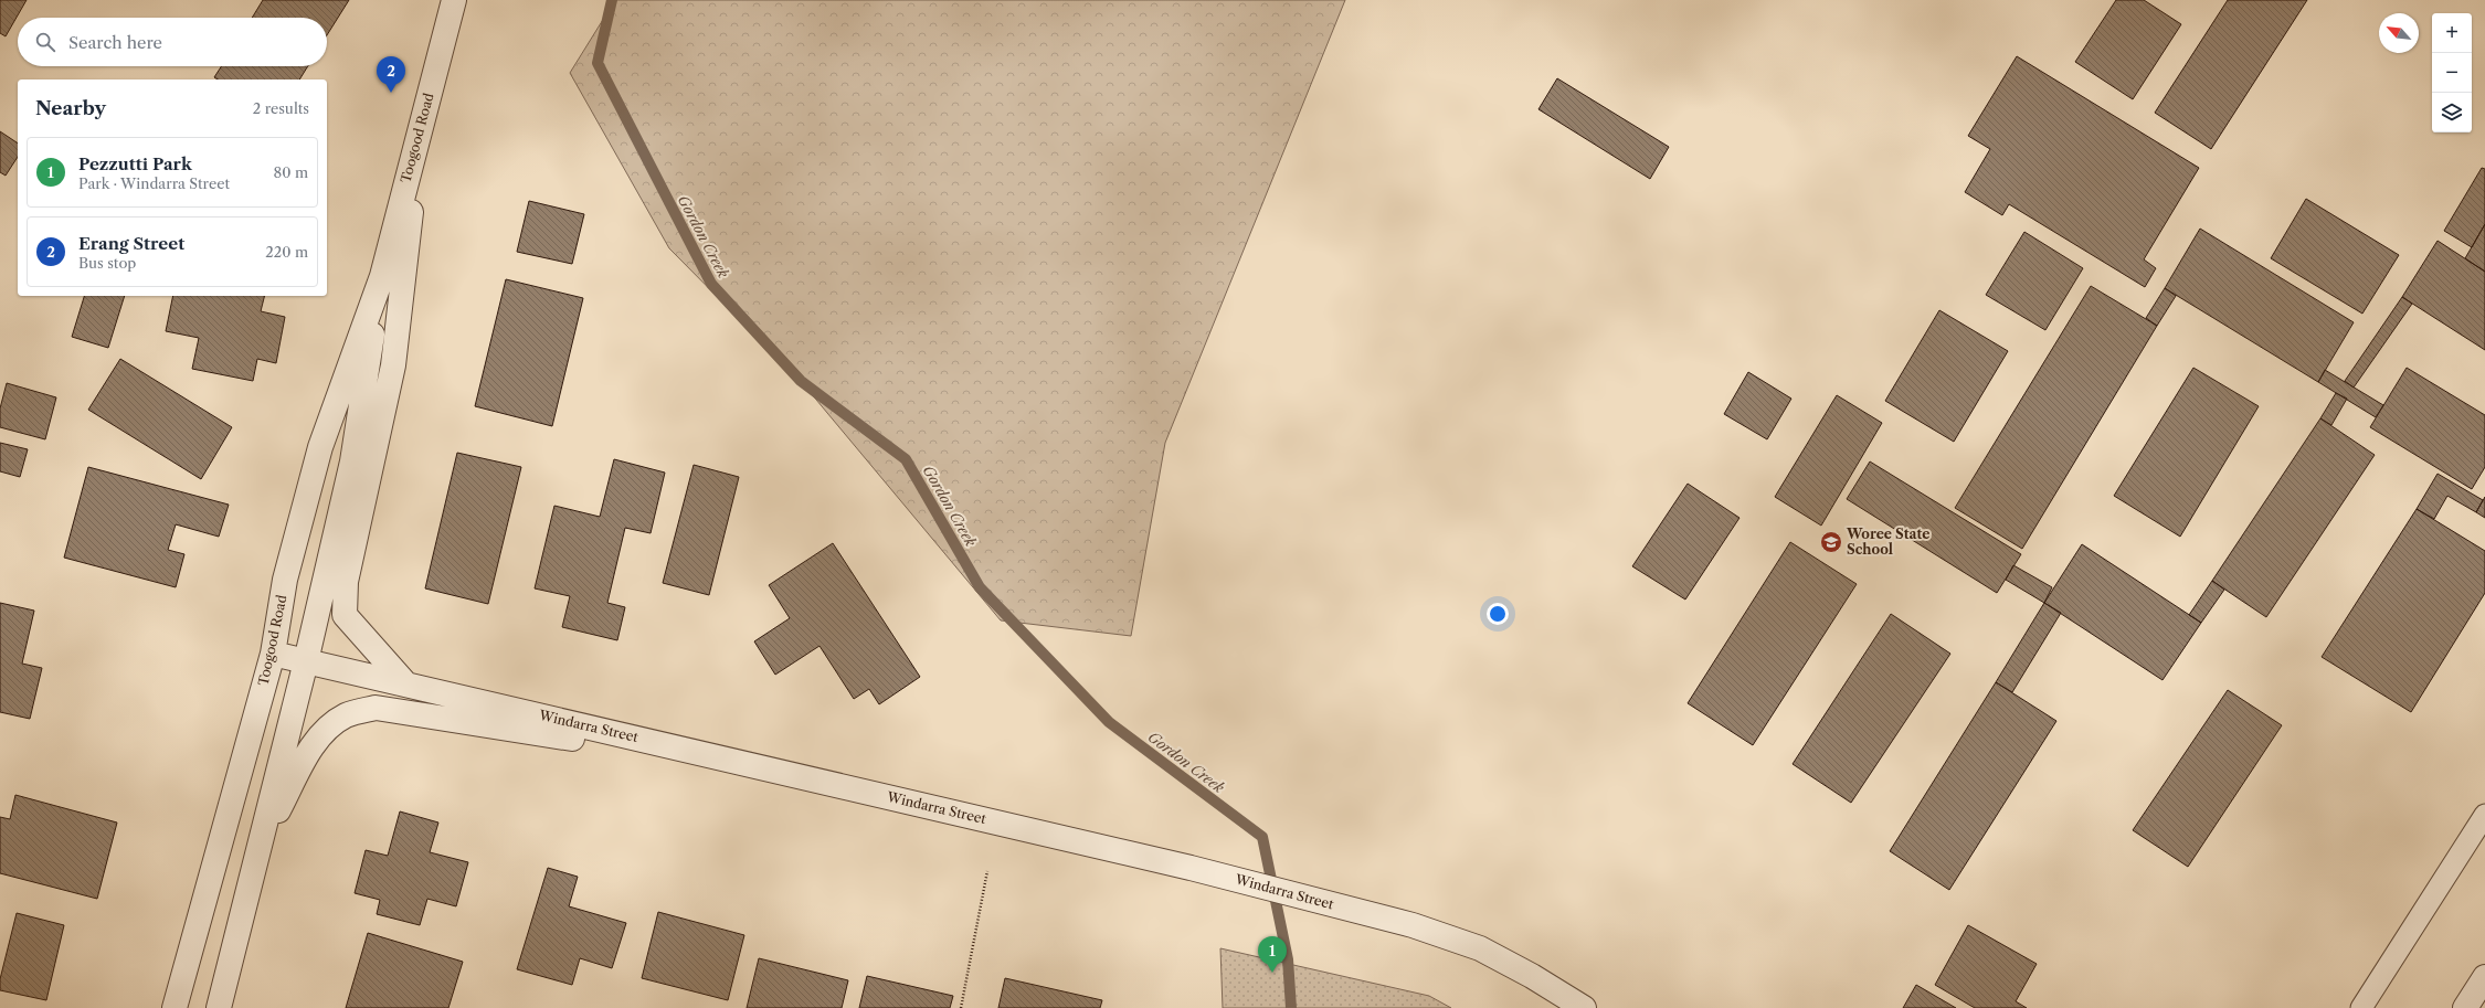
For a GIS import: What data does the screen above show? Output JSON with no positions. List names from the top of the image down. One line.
{"streets":{"street":["Toogood Road","Windarra Street"]},"crossings":[["Toogood Road","Windarra Street"]],"water":["Gordon Creek"],"places":{"school or university":["Woree State School"]},"north":"top left","page":{"map_buttons":["+","−"],"search":"Search here","pins":["2","1"],"heading":["Nearby","2 results"],"list":[{"mark":"1","name":"Pezzutti Park","note":"Park · Windarra Street","value":"80 m"},{"mark":"2","name":"Erang Street","note":"Bus stop","value":"220 m"}]}}
